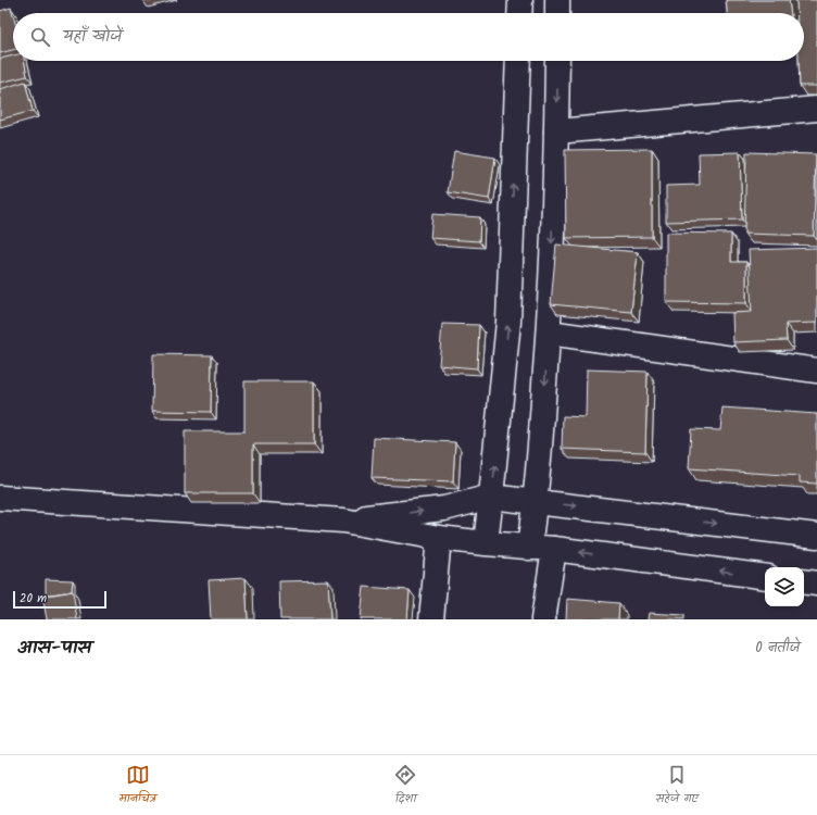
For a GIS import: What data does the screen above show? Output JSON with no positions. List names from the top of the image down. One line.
{"scale_bar":"20 m","page":{"search":"यहाँ खोजें","scale":"20 m","heading":["आस-पास","0 नतीजे"],"nav":["मानचित्र","दिशा","सहेजे गए"]}}
